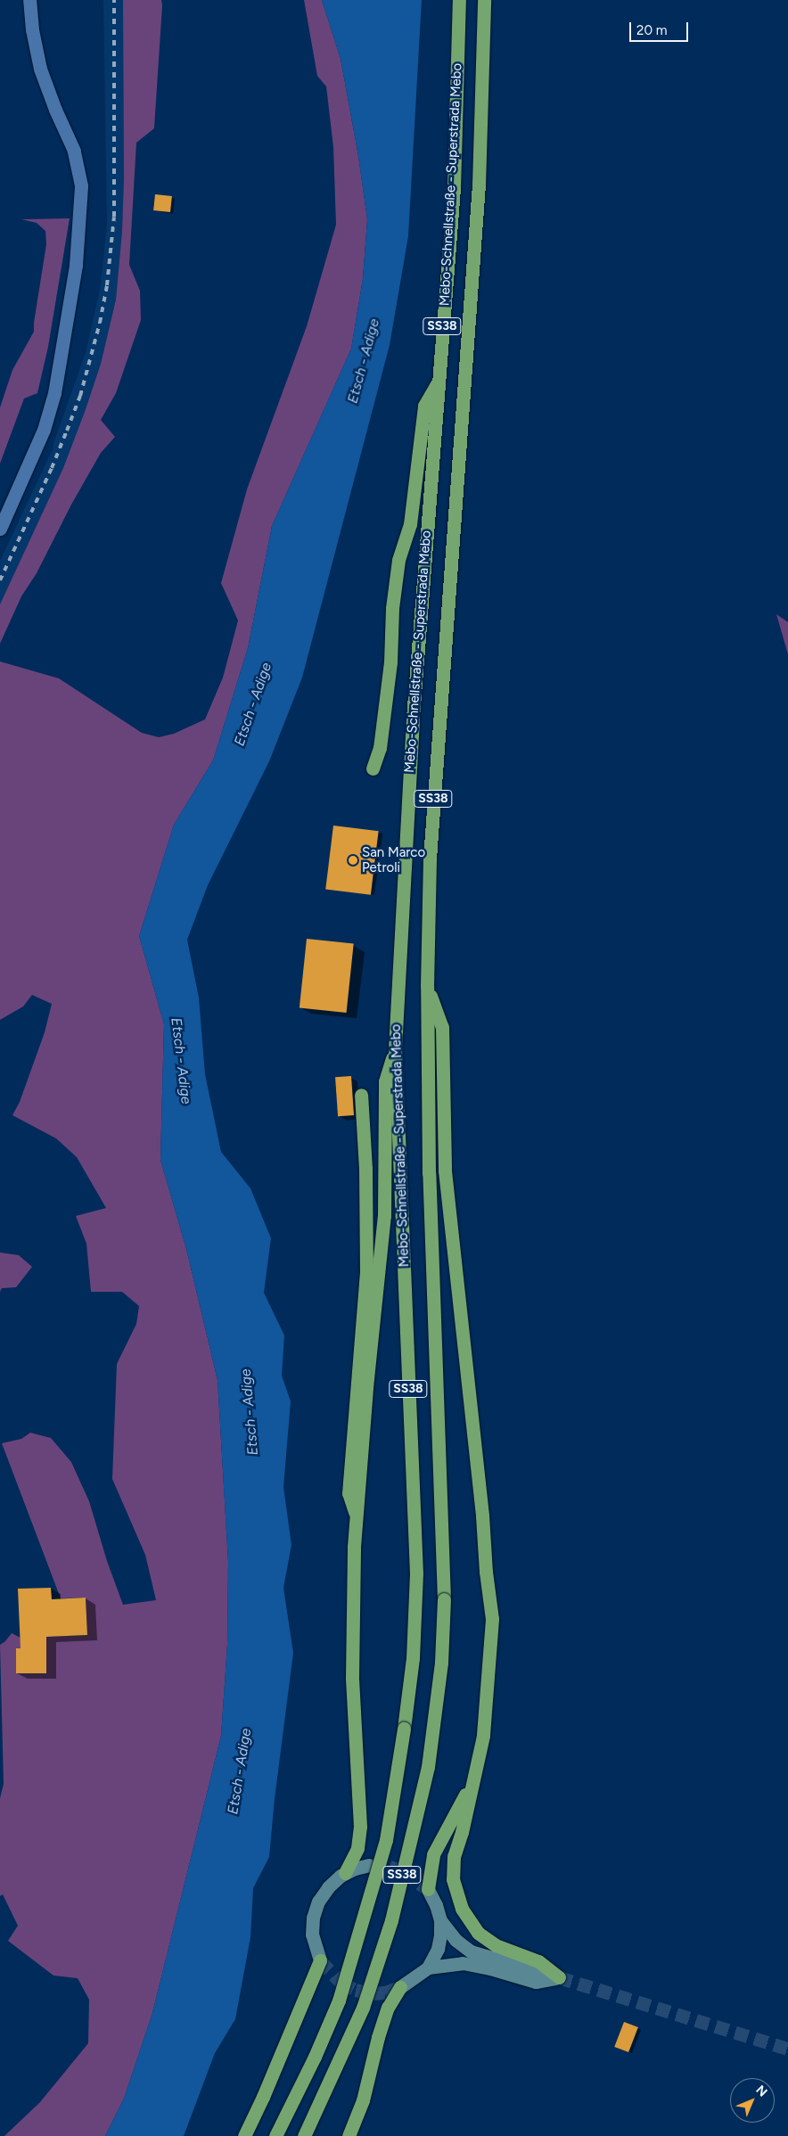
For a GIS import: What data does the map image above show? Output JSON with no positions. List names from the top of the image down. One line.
{"streets":{"highway":["Mebo-Schnellstraße - Superstrada Mebo","SS38"]},"water":["Etsch - Adige"],"places":["San Marco Petroli"],"scale_bar":"20 m","north":"top right"}
